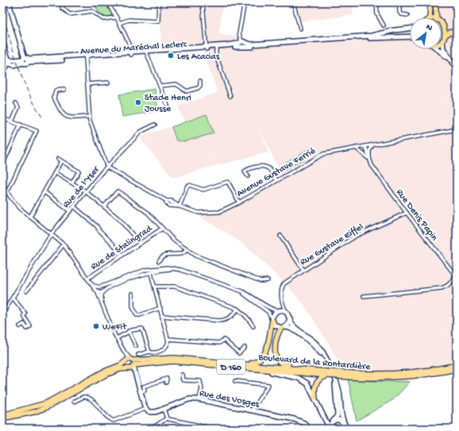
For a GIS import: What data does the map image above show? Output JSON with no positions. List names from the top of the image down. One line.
{"streets":{"main road":["Boulevard de la Rontardière","D 160"],"street":["Avenue du Maréchal Leclerc","Avenue Gustave Ferrié","Rue de l’Yser","Rue Denis Papin","Rue Gustave Eiffel","Rue de Stalingrad","Rue des Vosges"]},"crossings":[["Avenue du Maréchal Leclerc","Rue de l’Yser"],["Avenue Gustave Ferrié","Rue Denis Papin"],["Rue Denis Papin","Rue Gustave Eiffel"]],"places":["Les Acacias","Stade Henri Jousse","WeFit"],"north":"top right"}
